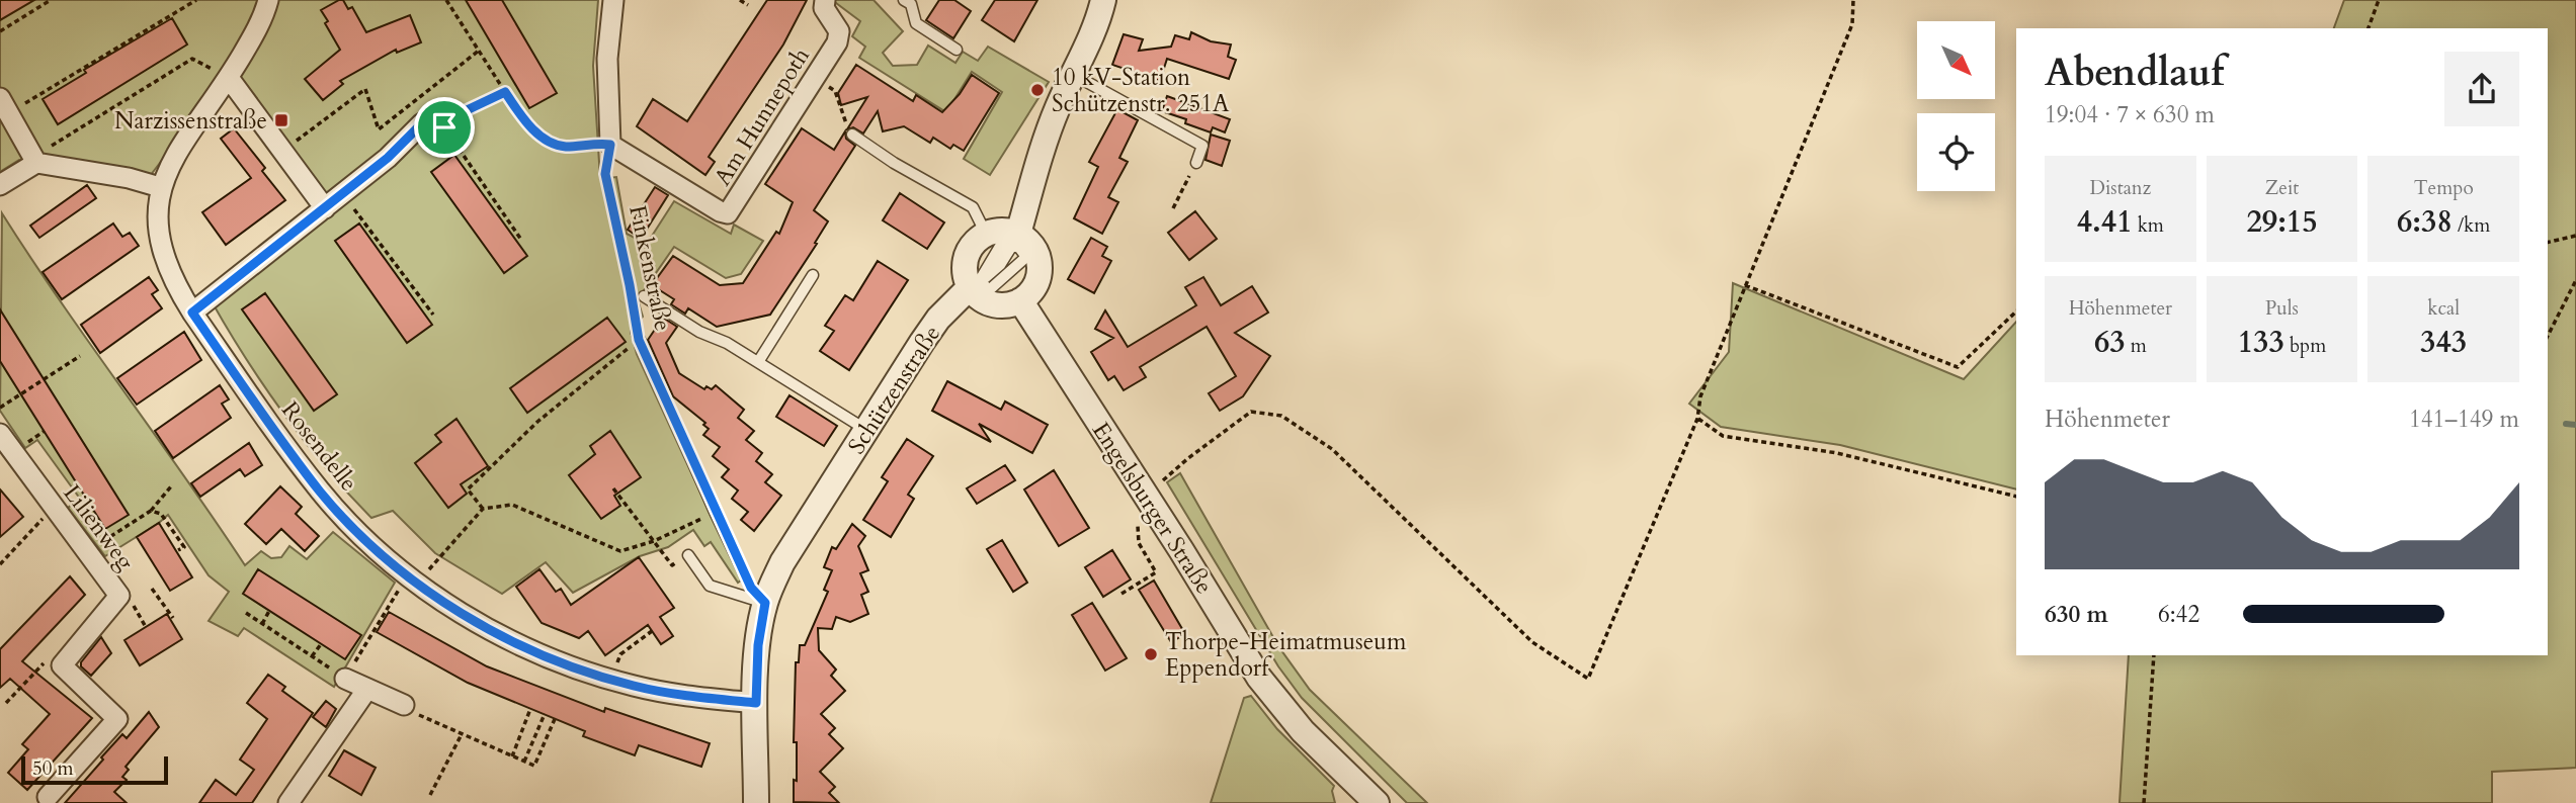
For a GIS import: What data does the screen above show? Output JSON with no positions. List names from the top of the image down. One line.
{"streets":{"street":["Am Hunnepoth","Schützenstraße","Rosendelle","Engelsburger Straße","Lilienweg"],"lane":["Finkenstraße"]},"crossings":[["Am Hunnepoth","Finkenstraße"],["Finkenstraße","Schützenstraße"],["Schützenstraße","Rosendelle"]],"places":{"other":["10 kV-Station Schützenstr. 251A","Thorpe-Heimatmuseum Eppendorf"],"transit":["Narzissenstraße"]},"scale_bar":"50 m","north":"bottom right","page":{"heading":["Abendlauf","19:04 · 7 × 630 m"],"stats":[["Distanz","4.41 km"],["Zeit","29:15"],["Tempo","6:38 /km"],["Höhenmeter","63 m"],["Puls","133 bpm"],["kcal","343"]],"chart":["Höhenmeter","141–149 m"],"list":[{"name":"630 m","note":"6:42"}],"scale":"50 m"}}
